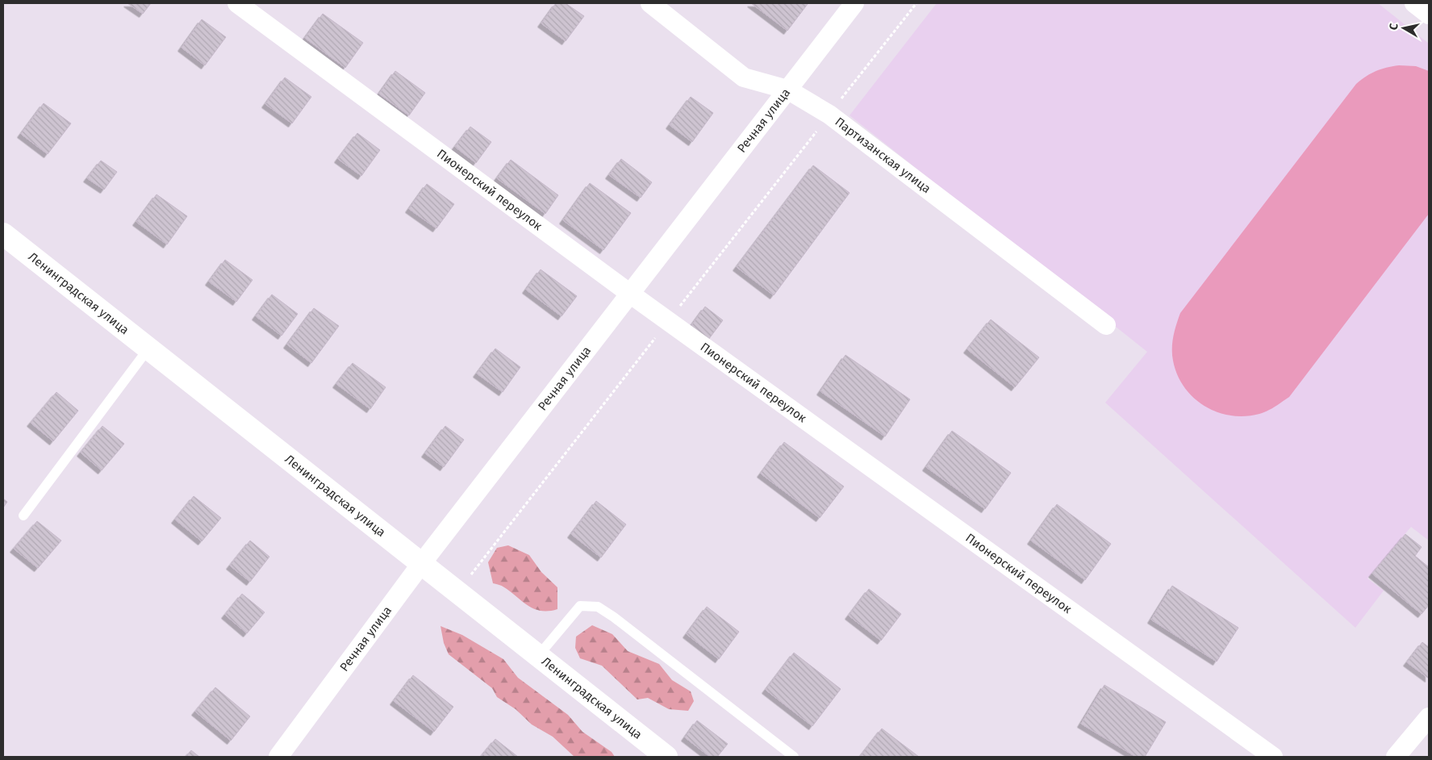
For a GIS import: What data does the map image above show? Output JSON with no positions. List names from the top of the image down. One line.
{"streets":{"street":["Речная улица","Партизанская улица","Пионерский переулок","Ленинградская улица"]},"crossings":[["Речная улица","Партизанская улица"],["Речная улица","Пионерский переулок"],["Речная улица","Ленинградская улица"]],"north":"left"}
